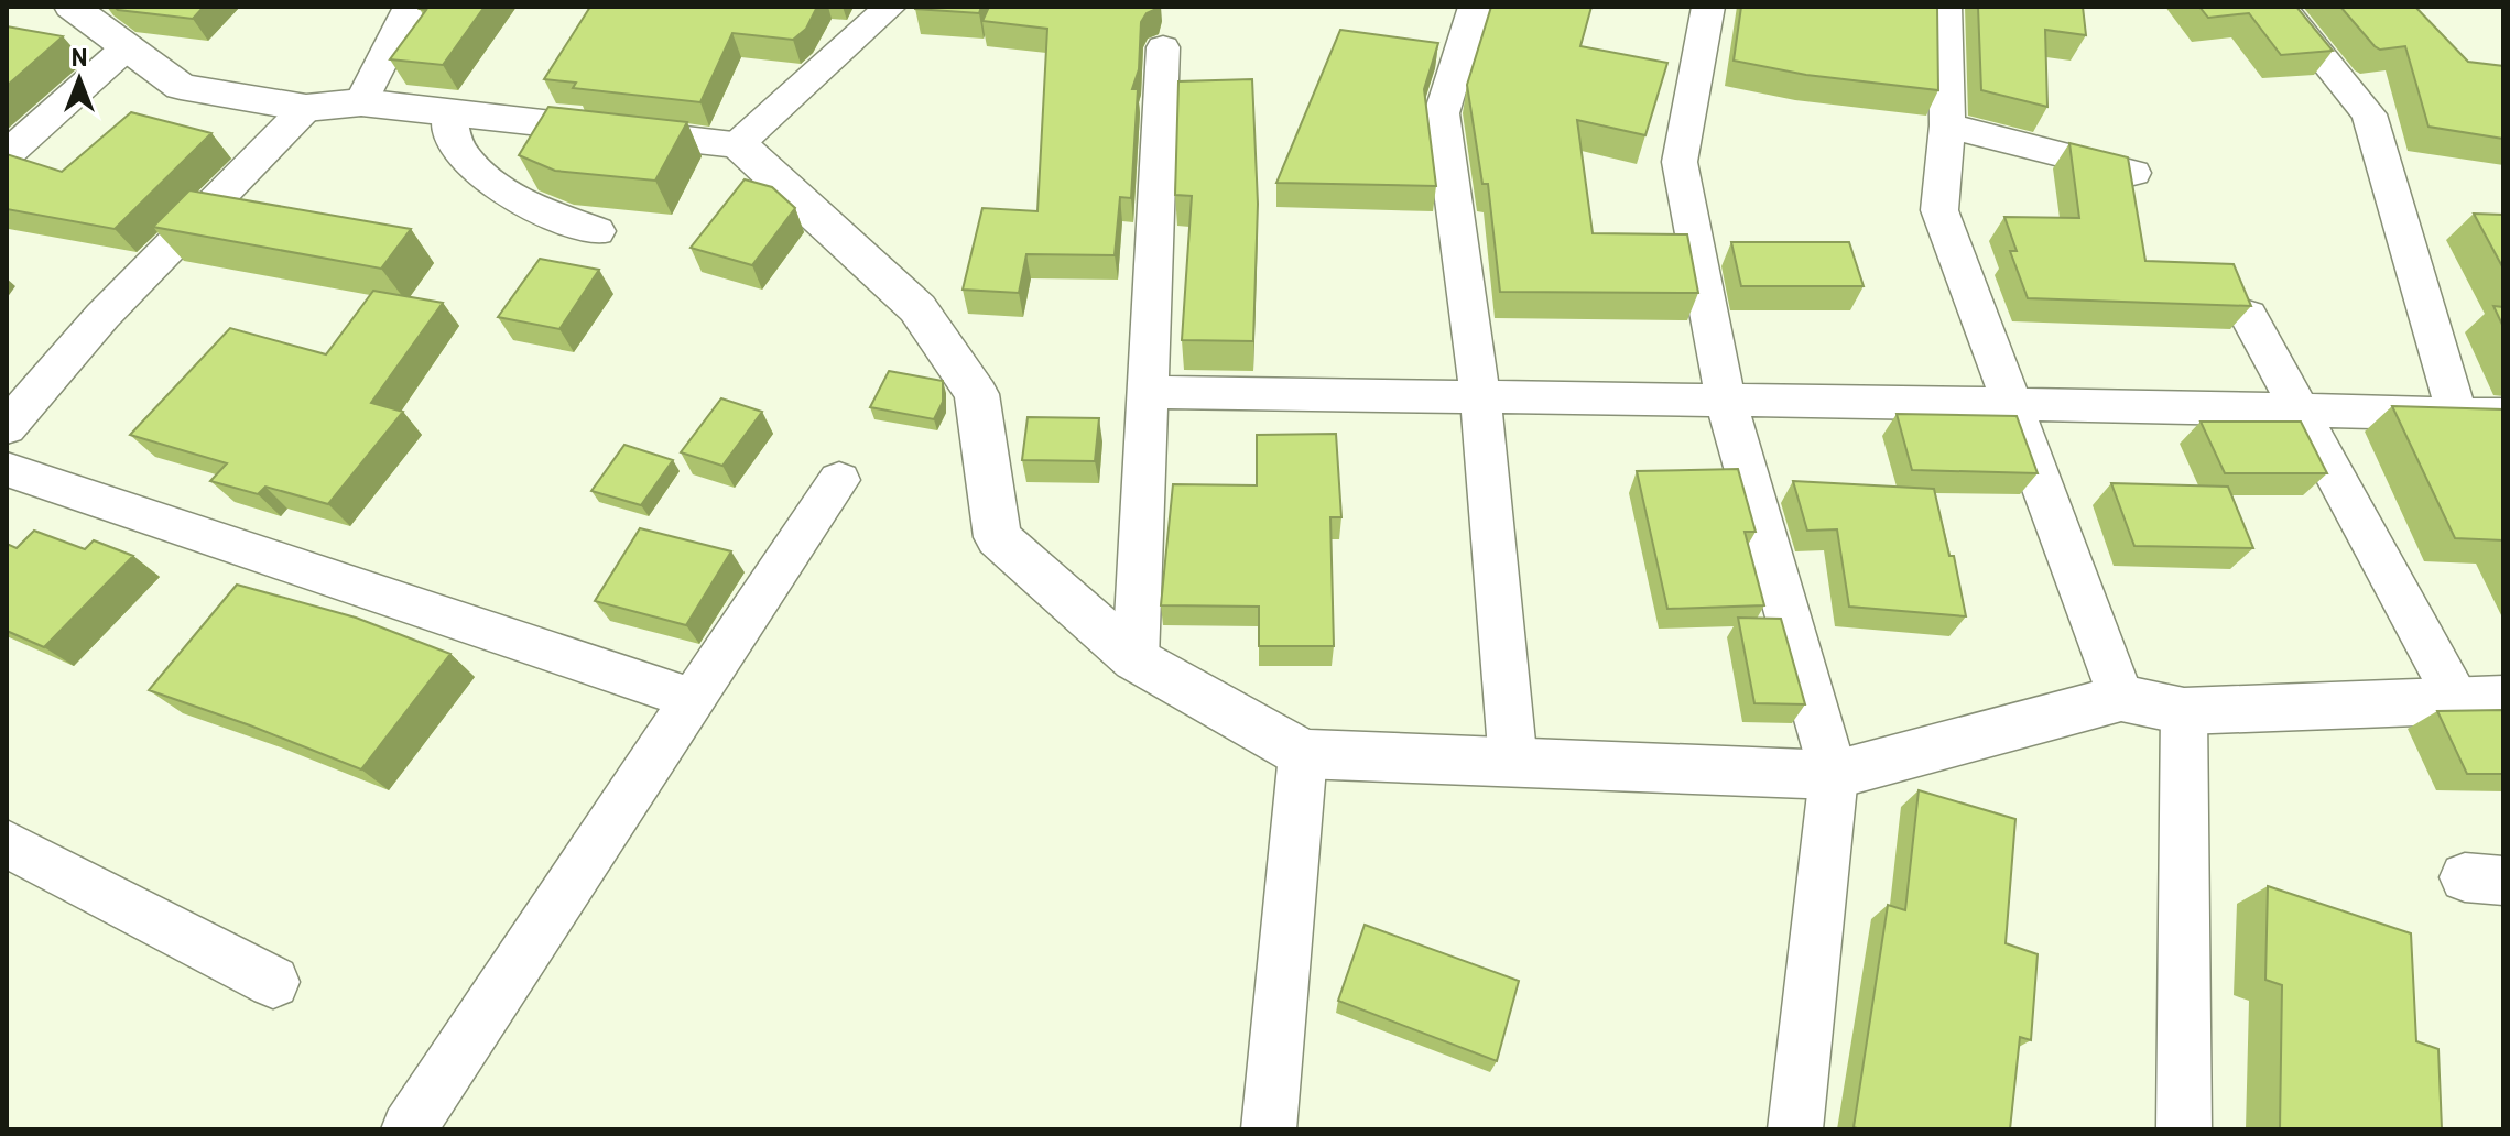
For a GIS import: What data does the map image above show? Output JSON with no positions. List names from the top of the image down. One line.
{"north":"top"}
